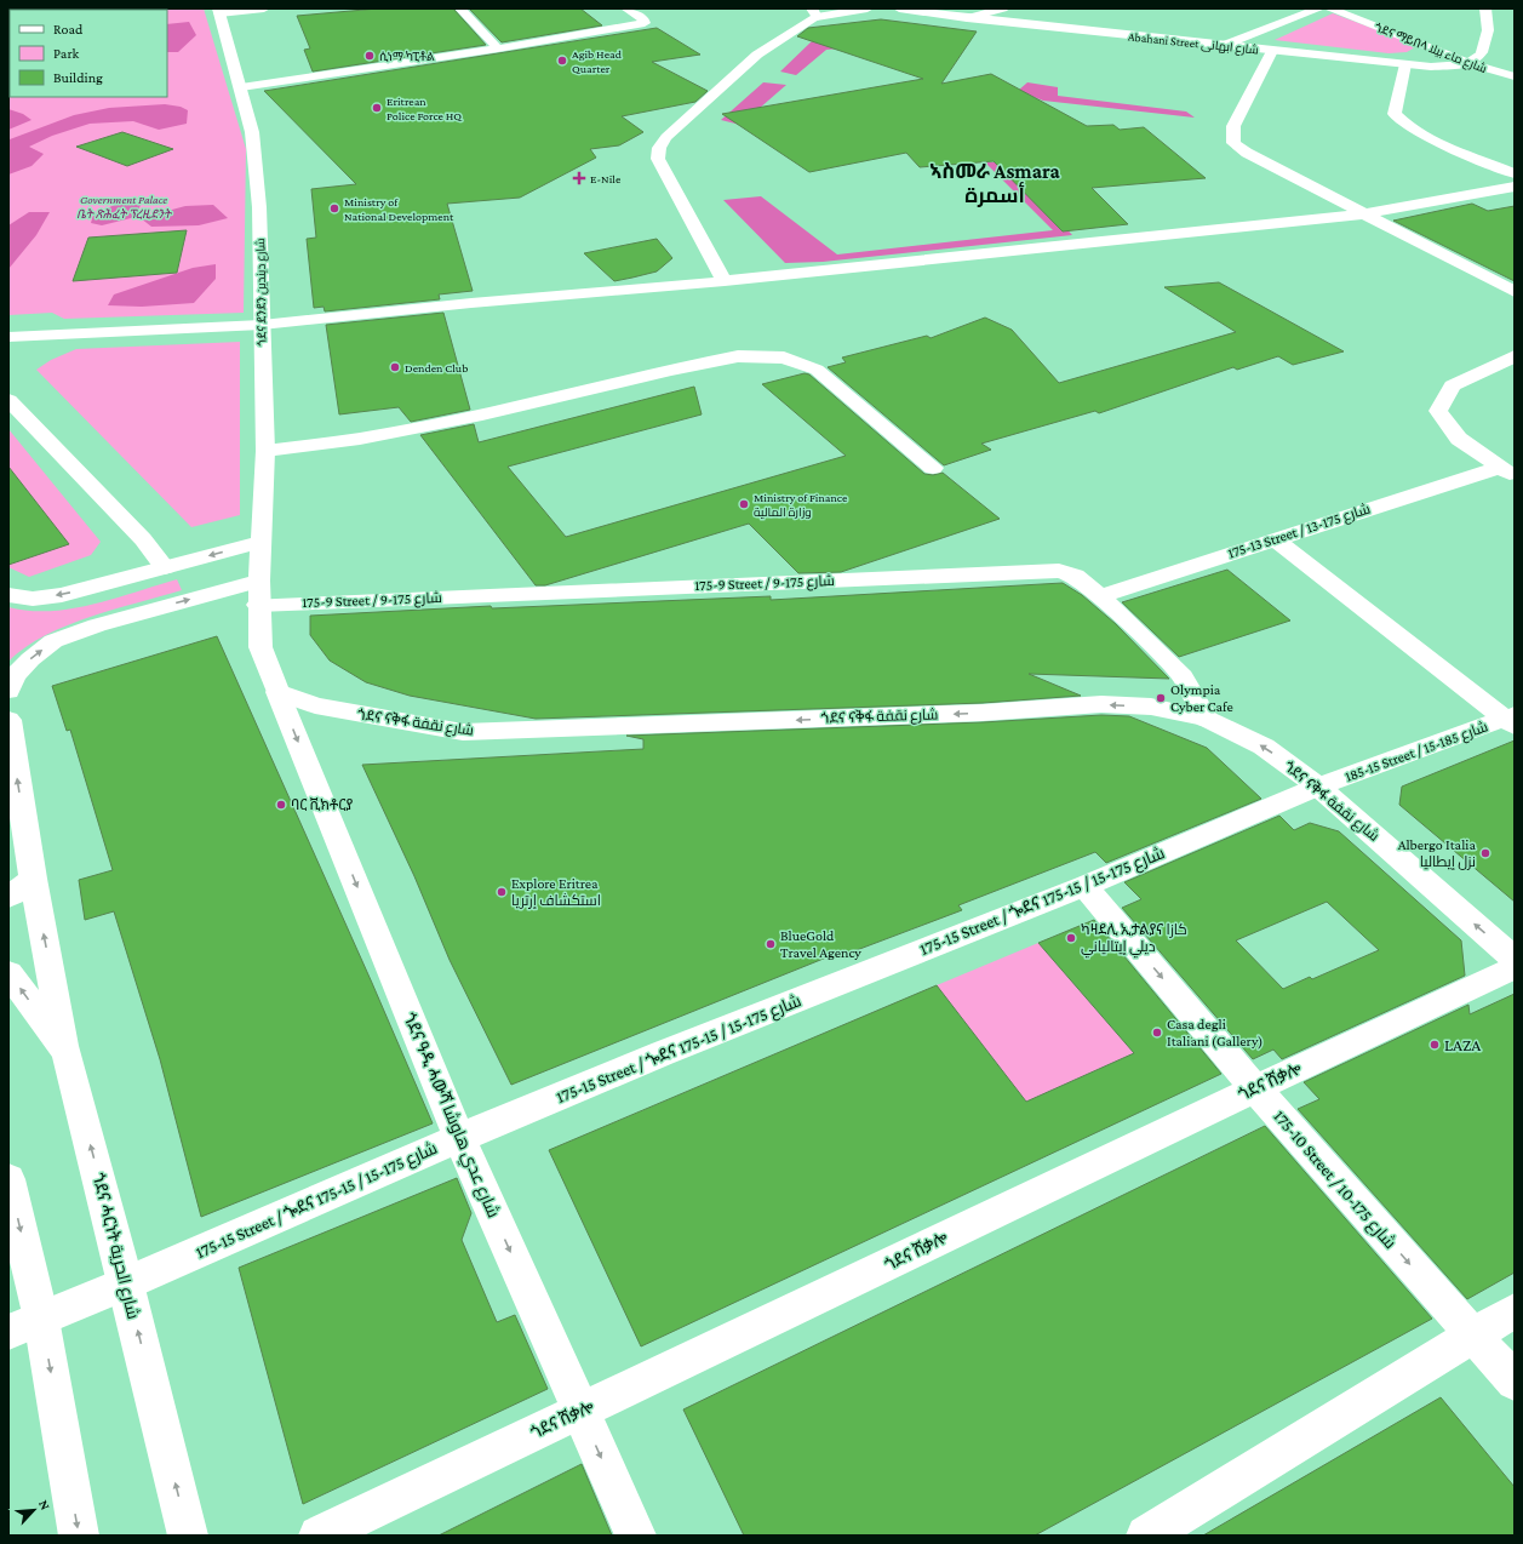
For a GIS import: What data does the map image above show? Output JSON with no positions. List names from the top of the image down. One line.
{"streets":{"main road":["Abahani Street شارع ابهانى","ጎደና ማይበላ شارع ماء بيلا","ጎደና ደንደን شارع ديندين","175-13 Street / شارع 175-13","175-9 Street / شارع 175-9","ጎደና ናቅፋ شارع نقفة","185-15 Street / شارع 185-15","175-15 Street / ጐደና 175-15 / شارع 175-15","ጎደና ሸቃሎ","ጎደና ዓዲ ሓውሻ شارع عدي هاوشا","175-10 Street / شارع 175-10","ጎደና ሓርነት شارع الحرية"]},"crossings":[["Abahani Street شارع ابهانى","ጎደና ማይበላ شارع ماء بيلا"],["175-13 Street / شارع 175-13","175-9 Street / شارع 175-9"],["175-9 Street / شارع 175-9","ጎደና ናቅፋ شارع نقفة"],["ጎደና ናቅፋ شارع نقفة","185-15 Street / شارع 185-15"],["ጎደና ናቅፋ شارع نقفة","175-15 Street / ጐደና 175-15 / شارع 175-15"],["ጎደና ናቅፋ شارع نقفة","ጎደና ዓዲ ሓውሻ شارع عدي هاوشا"],["185-15 Street / شارع 185-15","175-15 Street / ጐደና 175-15 / شارع 175-15"],["175-15 Street / ጐደና 175-15 / شارع 175-15","ጎደና ዓዲ ሓውሻ شارع عدي هاوشا"],["175-15 Street / ጐደና 175-15 / شارع 175-15","175-10 Street / شارع 175-10"],["175-15 Street / ጐደና 175-15 / شارع 175-15","ጎደና ሓርነት شارع الحرية"],["ጎደና ሸቃሎ","ጎደና ዓዲ ሓውሻ شارع عدي هاوشا"],["ጎደና ሸቃሎ","175-10 Street / شارع 175-10"]],"one_way":["ጎደና ናቅፋ شارع نقفة","ጎደና ዓዲ ሓውሻ شارع عدي هاوشا","175-10 Street / شارع 175-10"],"districts":["ኣስመራ Asmara أسمرة"],"parks":["Government Palace ቤት ጽሕፈት ፕረዚደንት"],"places":{"other":["ሲነማ ካፒቶል","Agib Head Quarter","Eritrean Police Force HQ","Ministry of National Development","Denden Club","Ministry of Finance وزارة المالية","Olympia Cyber Cafe","ባር ቪክቶርያ","Albergo Italia نزل إيطاليا","Explore Eritrea استكشاف إرتريا","ካዛደሊ ኢታልያና كازا ديلي إيتالياني","BlueGold Travel Agency","Casa degli Italiani (Gallery)","LAZA"],"health":["E-Nile"]},"legend":["Road","Park","Building"],"north":"top right"}
